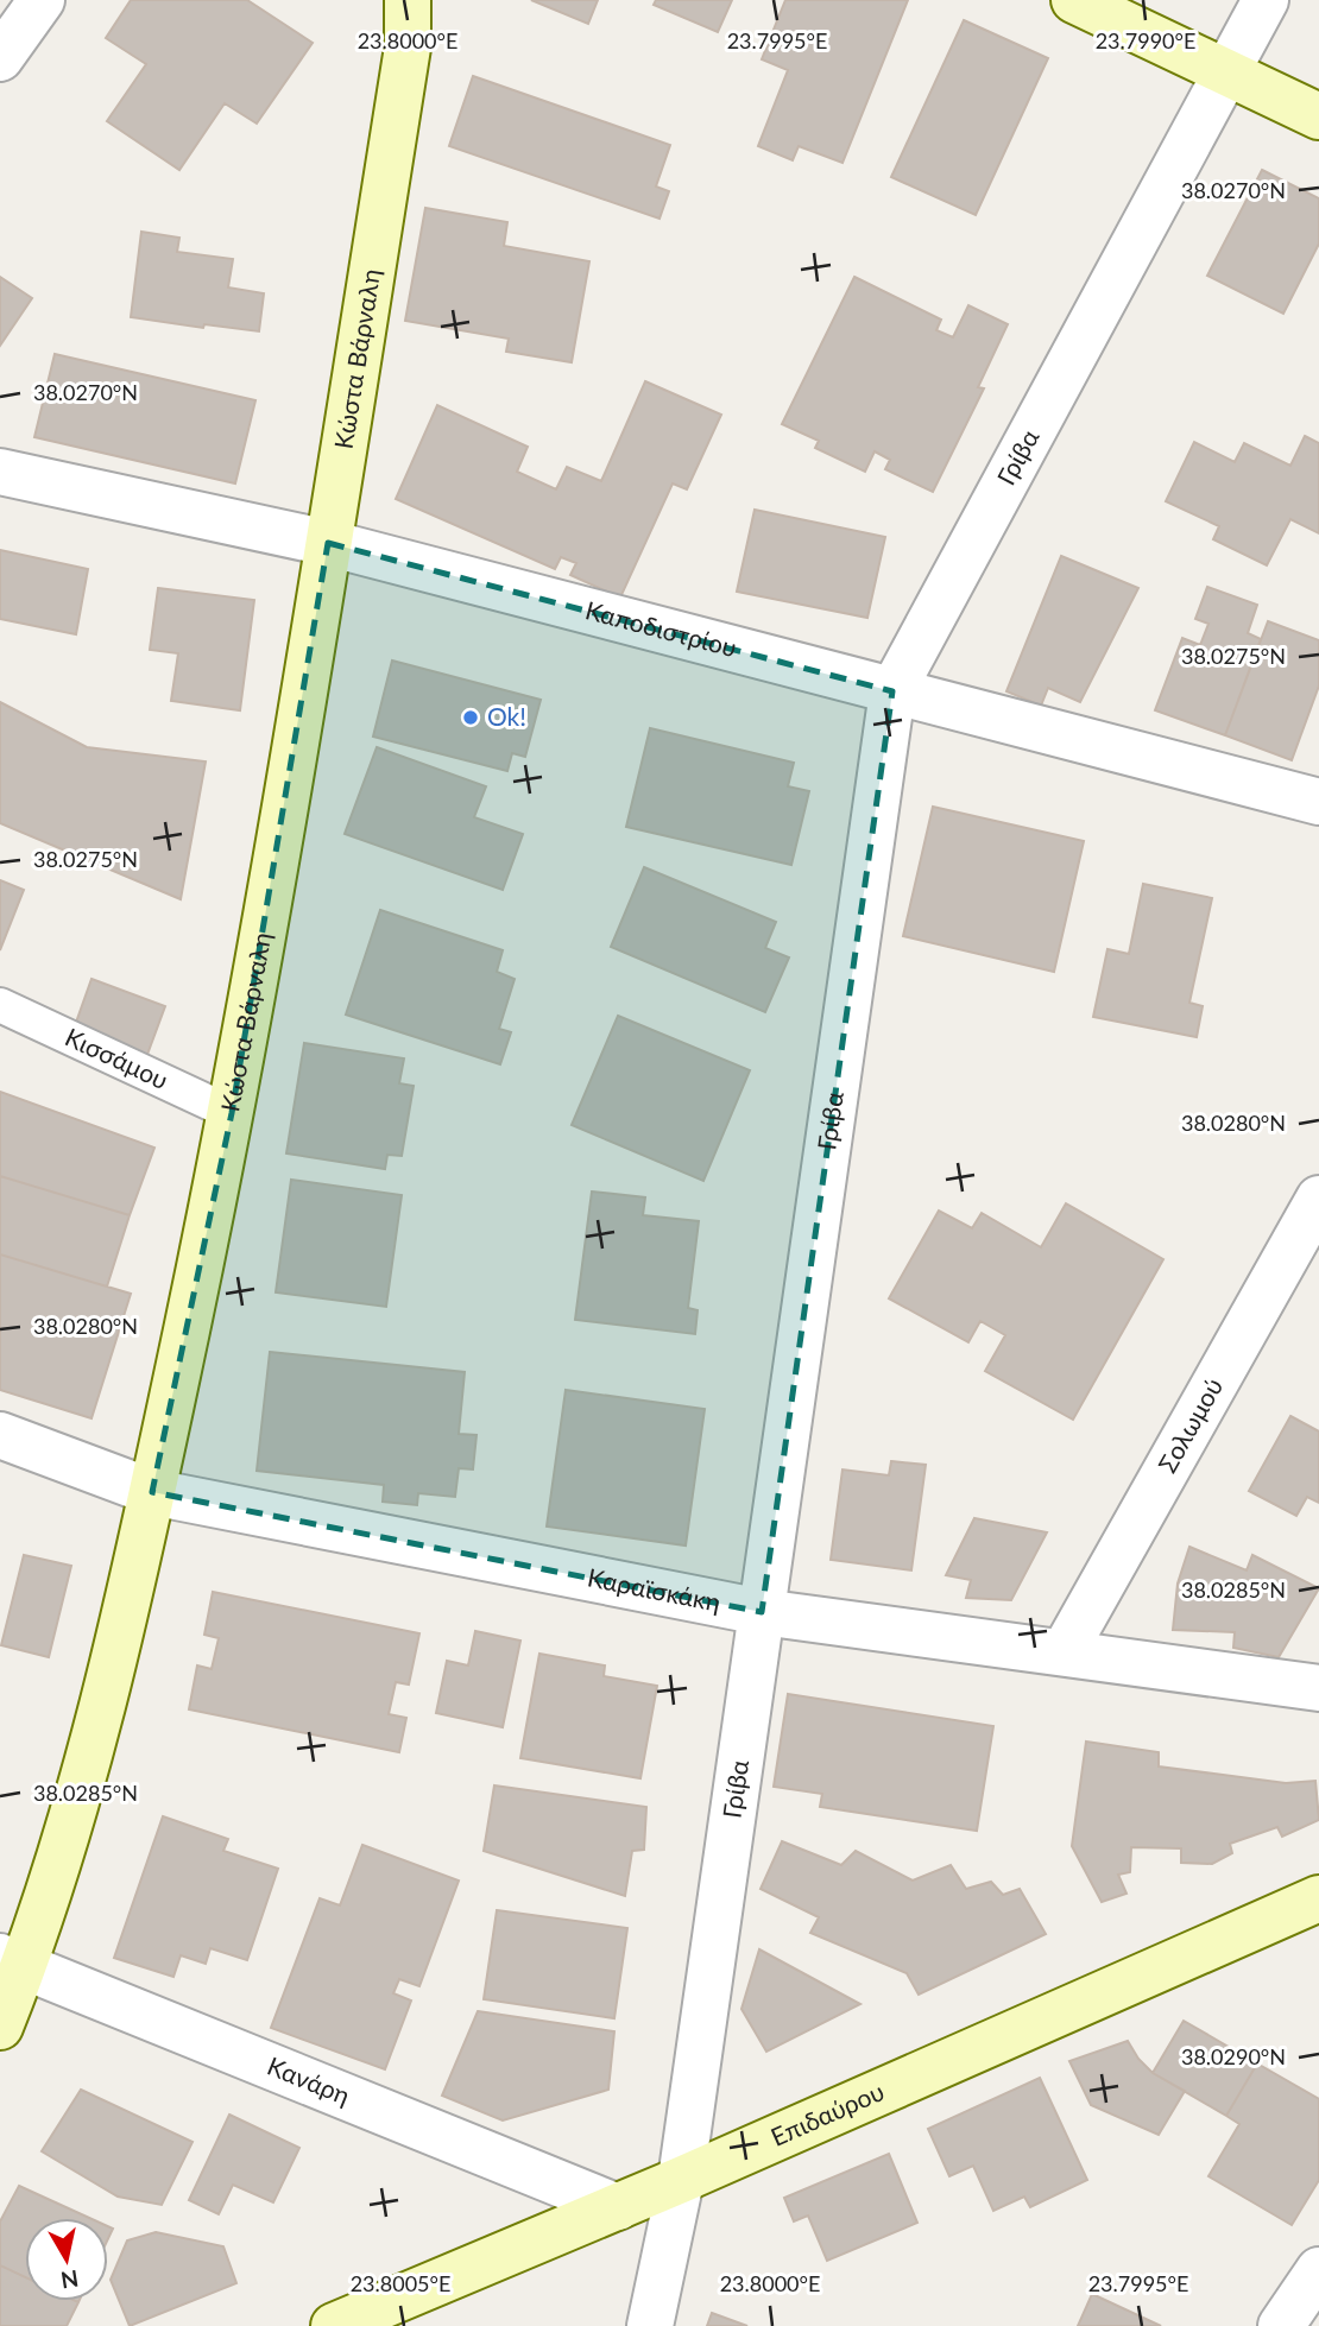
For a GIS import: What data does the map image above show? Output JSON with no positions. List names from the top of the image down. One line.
{"streets":{"street":["Κώστα Βάρναλη","Γρίβα","Καποδιστρίου","Σολωμού","Καραϊσκάκη","Κανάρη","Επιδαύρου"],"lane":["Κισσάμου"]},"crossings":[["Κώστα Βάρναλη","Καποδιστρίου"],["Κώστα Βάρναλη","Κισσάμου"],["Κώστα Βάρναλη","Καραϊσκάκη"],["Κώστα Βάρναλη","Κανάρη"],["Γρίβα","Καποδιστρίου"],["Γρίβα","Καραϊσκάκη"],["Γρίβα","Επιδαύρου"],["Σολωμού","Καραϊσκάκη"],["Κανάρη","Επιδαύρου"]],"places":["Ok!"],"north":"bottom","coordinates":["23.8000°E","23.7995°E","23.7990°E","38.0270°N","38.0275°N","38.0280°N","38.0285°N","38.0290°N","23.8005°E"]}
